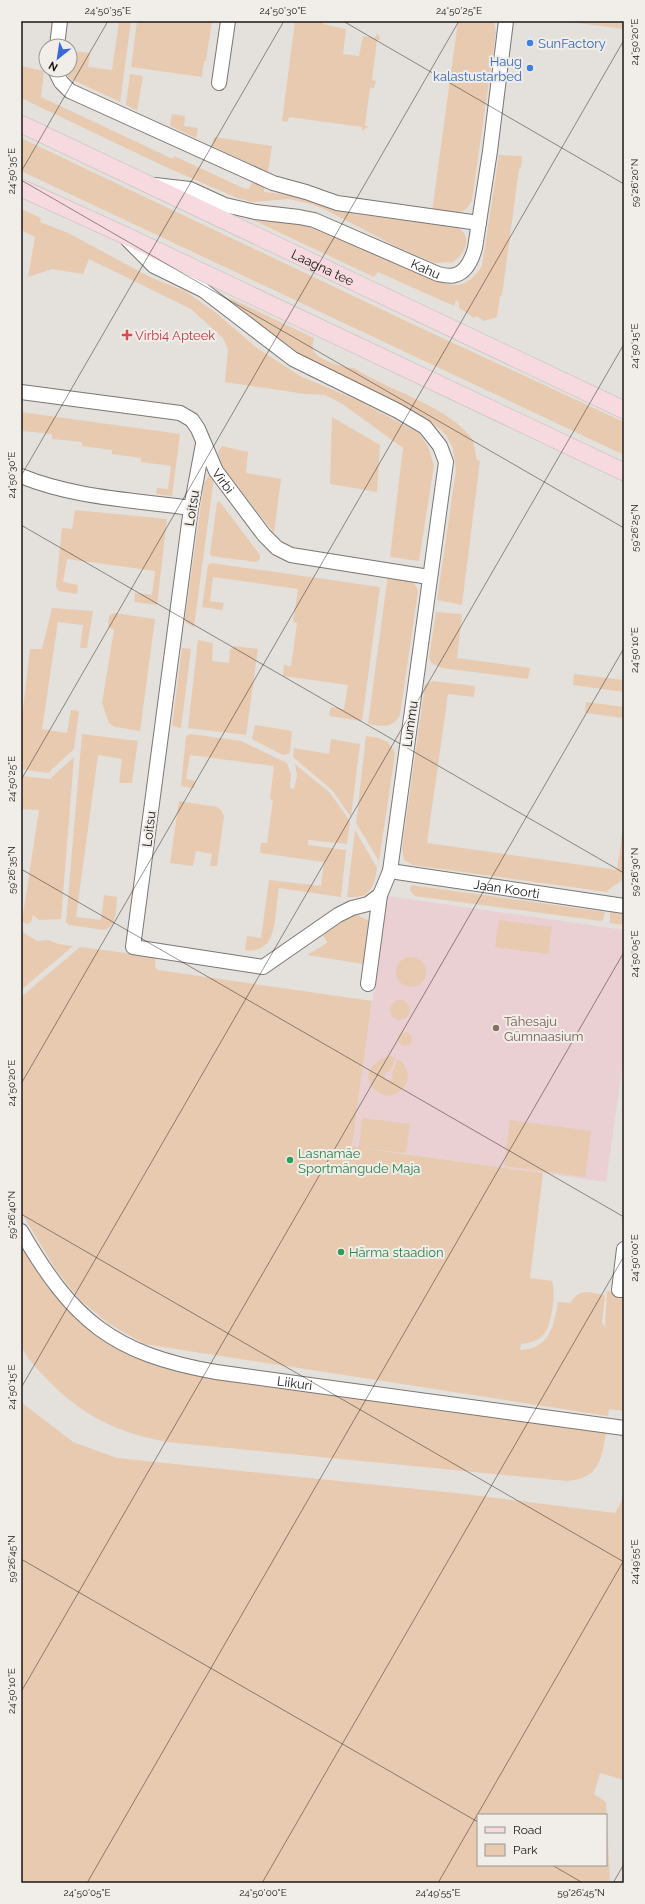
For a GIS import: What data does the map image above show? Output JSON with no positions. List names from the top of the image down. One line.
{"streets":{"main road":["Laagna tee"],"street":["Kahu","Virbi","Loitsu","Lummu","Jaan Koorti","Liikuri"]},"crossings":[["Laagna tee","Kahu"],["Virbi","Loitsu"],["Virbi","Lummu"],["Loitsu","Lummu"],["Lummu","Jaan Koorti"]],"places":{"other":["SunFactory","Haug kalastustarbed","Tähesaju Gümnaasium","Lasnamäe Sportmängude Maja","Härma staadion"],"health":["Virbi4 Apteek"]},"legend":["Road","Park"],"north":"bottom left","coordinates":["24°50'35\"E","24°50'30\"E","24°50'25\"E","24°50'20\"E","59°26'20\"N","24°50'15\"E","59°26'25\"N","24°50'10\"E","59°26'35\"N","59°26'30\"N","24°50'05\"E","59°26'40\"N","24°50'00\"E","59°26'45\"N","24°49'55\"E"]}
